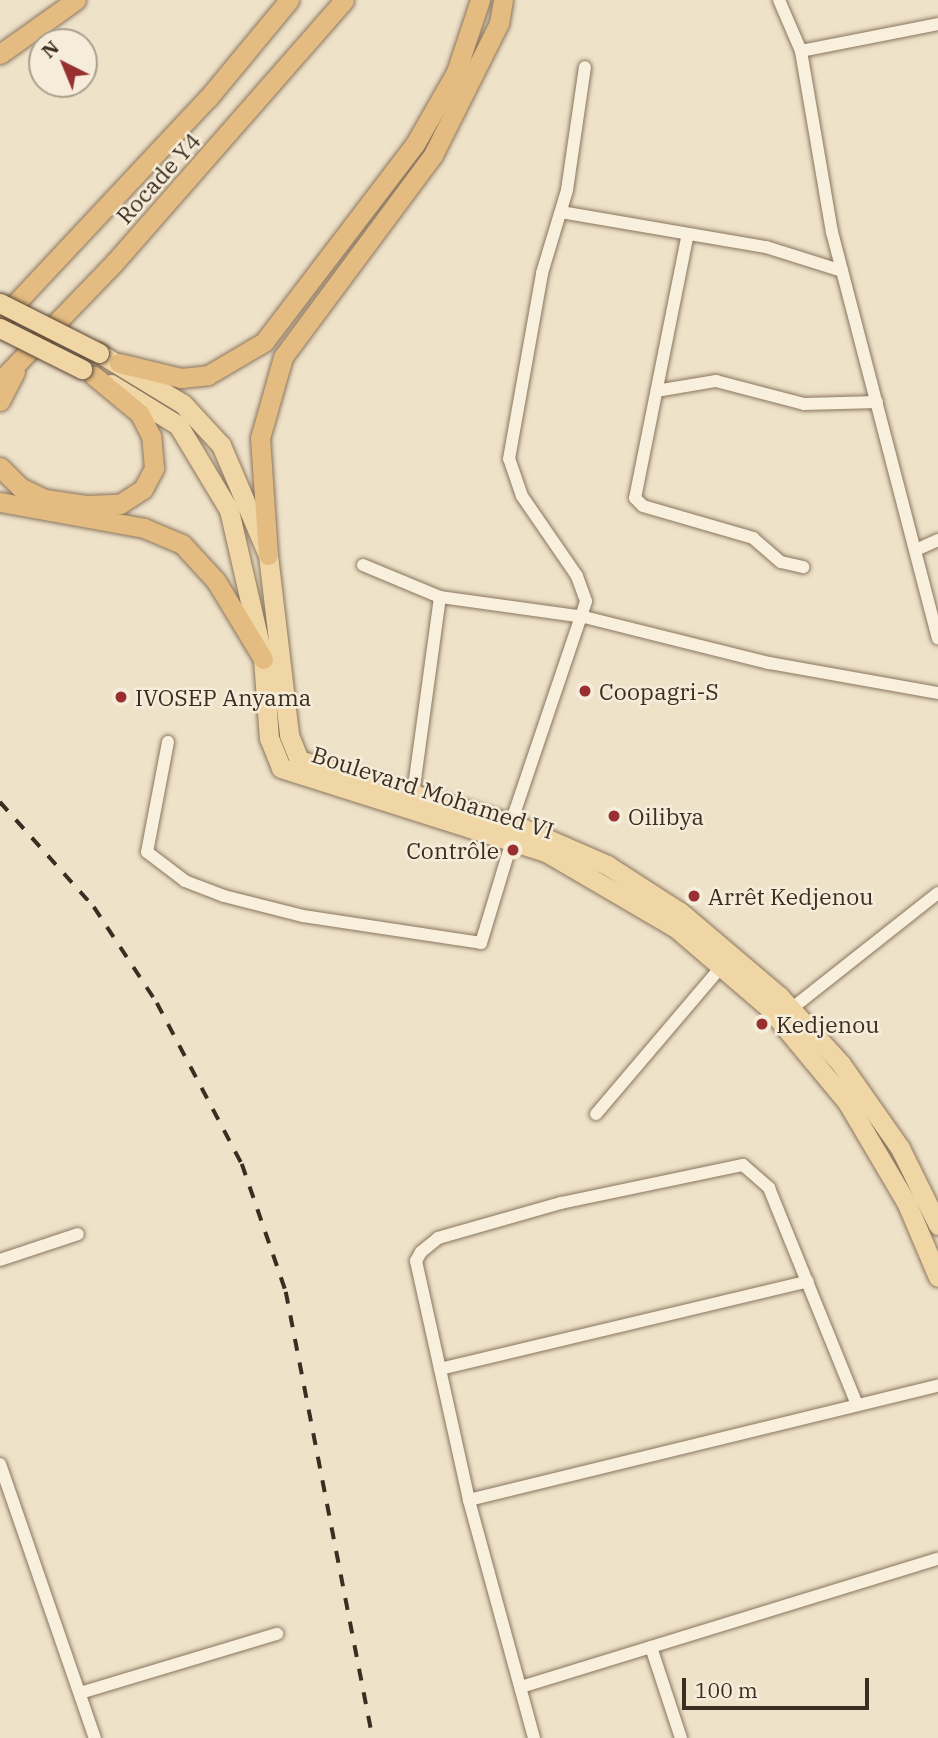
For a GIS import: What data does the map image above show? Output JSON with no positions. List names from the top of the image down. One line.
{"streets":{"highway":["Rocade Y4"],"main road":["Boulevard Mohamed VI"]},"places":["Coopagri-S","IVOSEP Anyama","Oilibya","Contrôle","Arrêt Kedjenou","Kedjenou"],"scale_bar":"100 m","north":"top left"}
